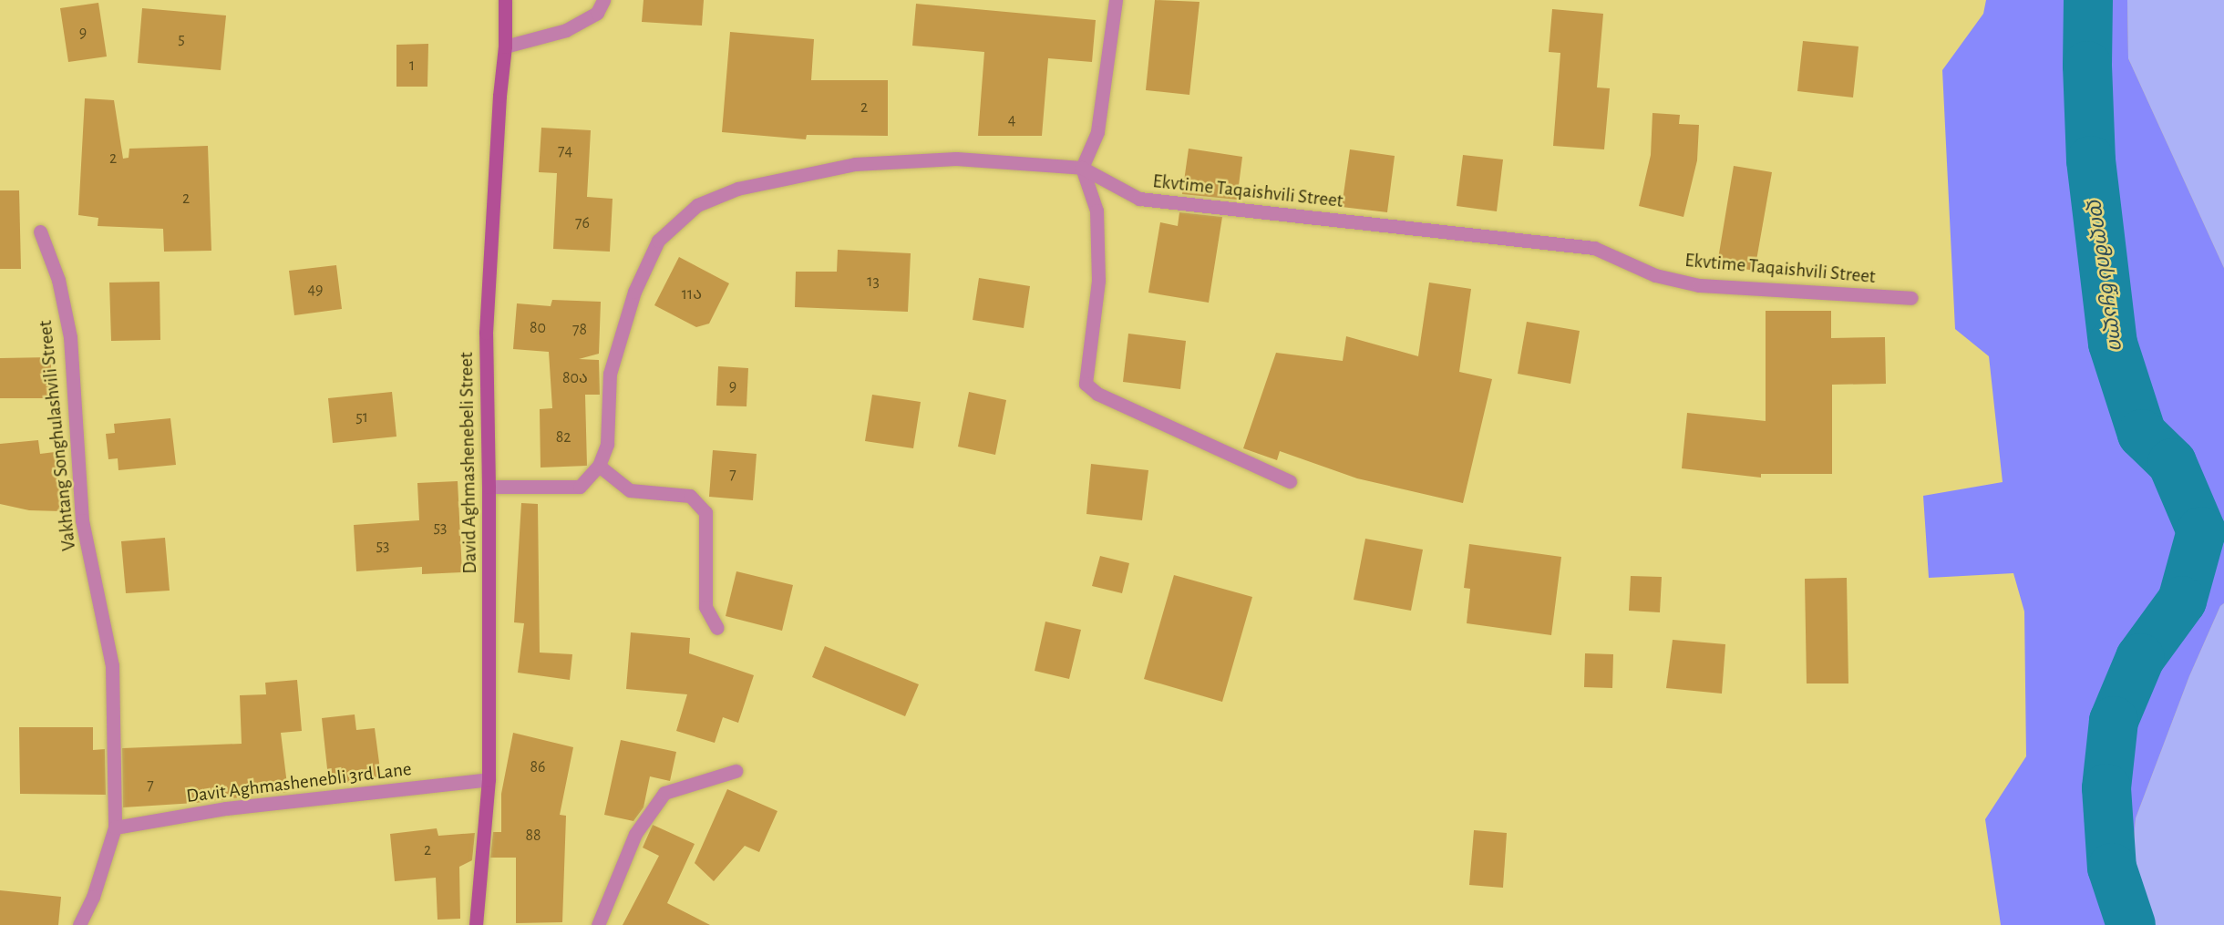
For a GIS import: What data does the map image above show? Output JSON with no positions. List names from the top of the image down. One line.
{"streets":{"street":["Ekvtime Taqaishvili Street","Vakhtang Songhulashvili Street","David Aghmashenebeli Street","Davit Aghmashenebli 3rd Lane"]},"crossings":[["Ekvtime Taqaishvili Street","David Aghmashenebeli Street"],["Vakhtang Songhulashvili Street","Davit Aghmashenebli 3rd Lane"],["David Aghmashenebeli Street","Davit Aghmashenebli 3rd Lane"]],"water":["დიღმის წყალი"],"house_numbers":["9","5","1","2","4","74","2","2","76","13","49","11ა","80","78","80ა","9","51","82","7","53","53","86","7","88","2"]}
